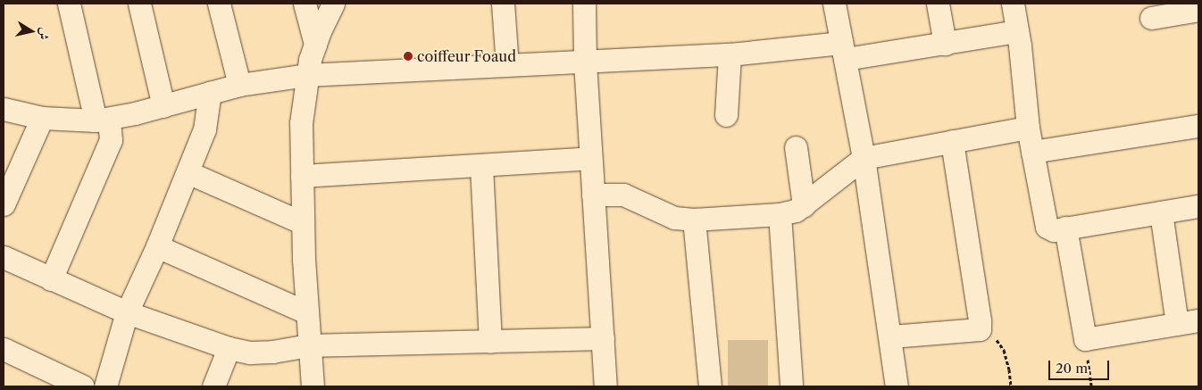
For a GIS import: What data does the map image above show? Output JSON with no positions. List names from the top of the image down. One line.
{"places":["coiffeur Foaud"],"scale_bar":"20 m","north":"right"}
